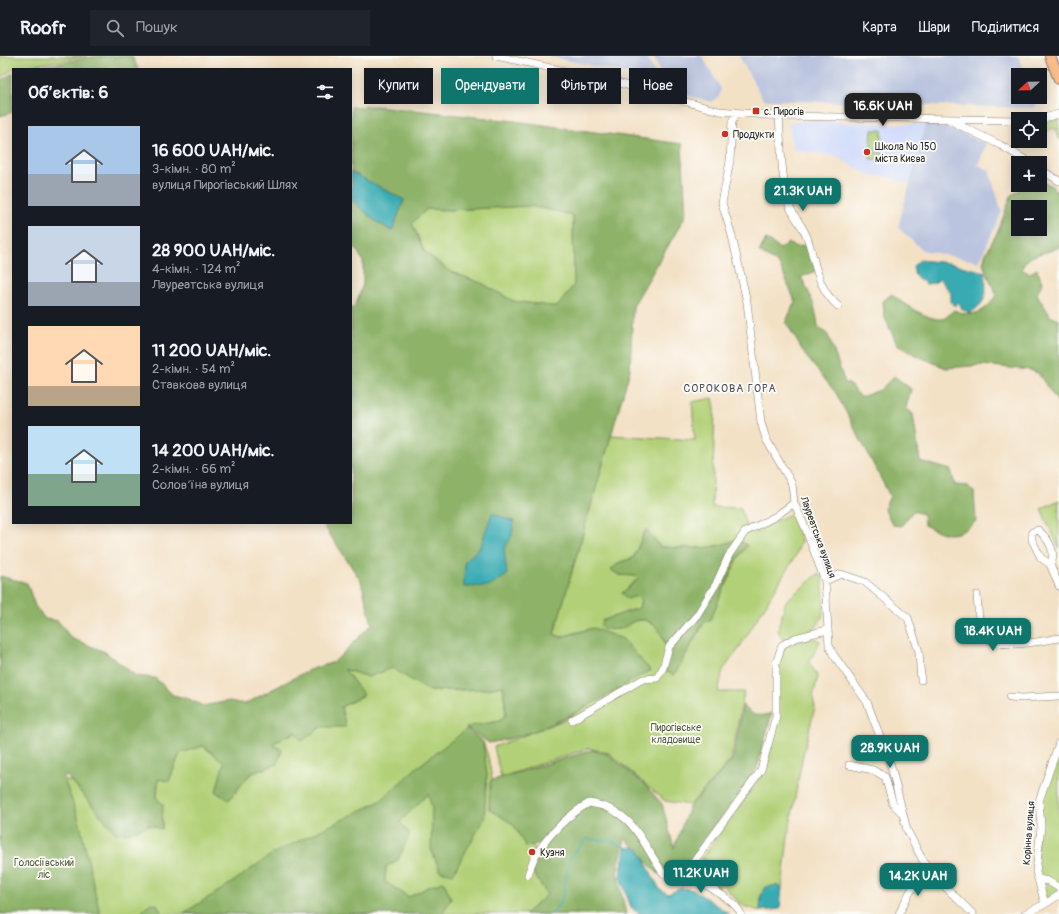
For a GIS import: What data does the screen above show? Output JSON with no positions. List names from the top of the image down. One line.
{"streets":{"street":["Лауреатська вулиця","Корінна вулиця"]},"districts":["СОРОКОВА ГОРА"],"parks":["Пирогівське кладовище","Голосіївський ліс"],"places":{"transit":["с. Пирогів"],"other":["Продукти","Школа № 150 міста Києва","Кузня"]},"north":"left","page":{"header":"Roofr","search":"Пошук","nav":["Карта","Шари","Поділитися"],"map_buttons":["+","−"],"chip":["Купити","Орендувати","Фільтри","Нове"],"heading":"Об’єктів: 6","price":["16.6K UAH","21.3K UAH","18.4K UAH","28.9K UAH","11.2K UAH","14.2K UAH"],"list":[{"name":"16 600 UAH/міс.","note":"3-кімн. · 80 m² · вулиця Пирогівський Шлях"},{"name":"28 900 UAH/міс.","note":"4-кімн. · 124 m² · Лауреатська вулиця"},{"name":"11 200 UAH/міс.","note":"2-кімн. · 54 m² · Ставкова вулиця"},{"name":"14 200 UAH/міс.","note":"2-кімн. · 66 m² · Соловʼїна вулиця"}]}}
